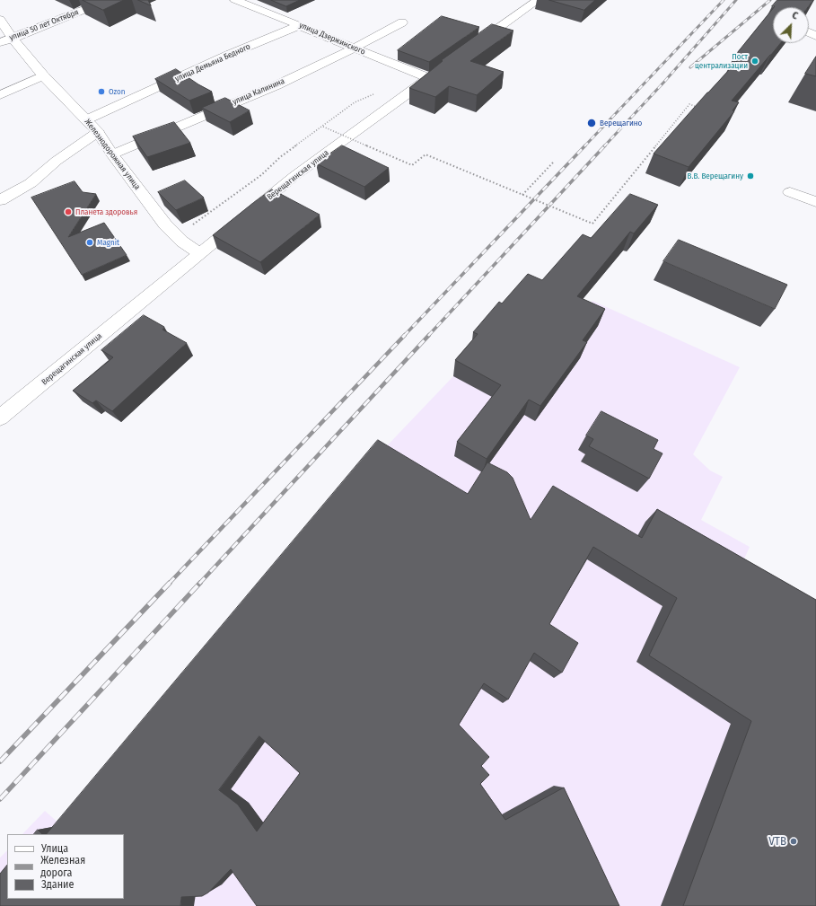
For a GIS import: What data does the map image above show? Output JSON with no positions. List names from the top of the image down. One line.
{"streets":{"street":["улица 50 лет Октября","улица Дзержинского","улица Демьяна Бедного","улица Калинина","Железнодорожная улица","Верещагинская улица"]},"crossings":[["улица 50 лет Октября","Железнодорожная улица"],["улица Дзержинского","улица Демьяна Бедного"],["улица Дзержинского","улица Калинина"],["улица Дзержинского","Верещагинская улица"],["улица Демьяна Бедного","Железнодорожная улица"],["улица Калинина","Железнодорожная улица"],["Железнодорожная улица","Верещагинская улица"]],"places":["Пост централизации","Ozon","Верещагино","В.В. Верещагину","Планета здоровья","Magnit","VTB"],"legend":["Улица","Железная дорога","Здание"],"north":"top right"}
